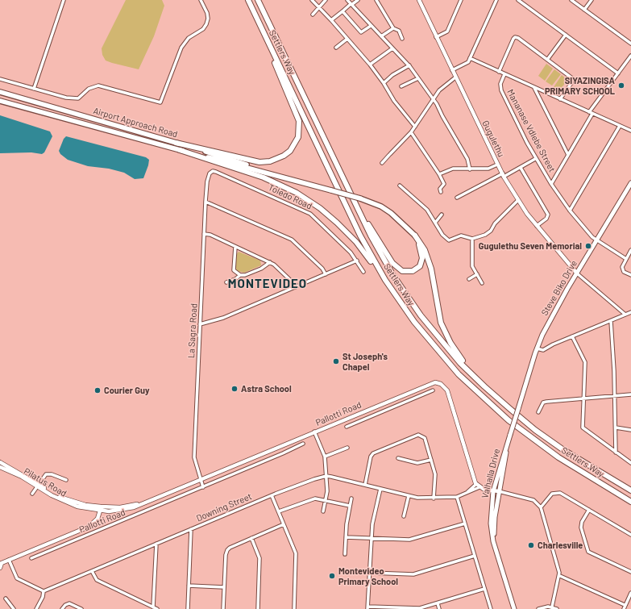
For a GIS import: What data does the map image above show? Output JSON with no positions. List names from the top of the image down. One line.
{"streets":{"highway":["Settlers Way"],"main road":["Airport Approach Road","Steve Biko Drive","Valhalla Drive"],"street":["Mananase Vdlebe Street","Gugulethu","Toledo Road","La Sagra Road","Pallotti Road","Pilatus Road","Downing Street"]},"crossings":[["Mananase Vdlebe Street","Steve Biko Drive"],["Gugulethu","Steve Biko Drive"],["Toledo Road","La Sagra Road"],["Steve Biko Drive","Valhalla Drive"],["La Sagra Road","Pallotti Road"],["Pallotti Road","Pilatus Road"],["Pallotti Road","Downing Street"]],"districts":["MONTEVIDEO"],"places":["SIYAZINGISA PRIMARY SCHOOL","Gugulethu Seven Memorial","St Joseph's Chapel","Astra School","Courier Guy","Charlesville","Montevideo Primary School"]}
